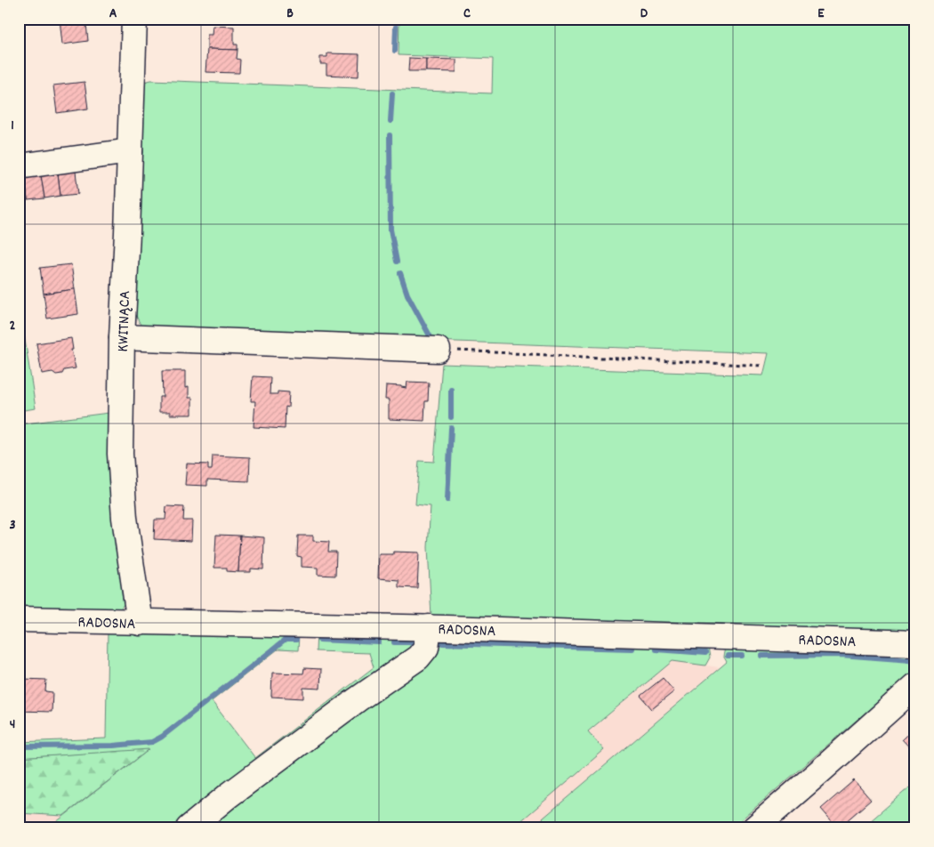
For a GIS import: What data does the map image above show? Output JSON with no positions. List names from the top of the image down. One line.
{"streets":{"street":["KWITNĄCA","RADOSNA"]},"crossings":[["KWITNĄCA","RADOSNA"]],"grid":{"columns":["A","B","C","D","E"],"rows":["1","2","3","4"]}}
